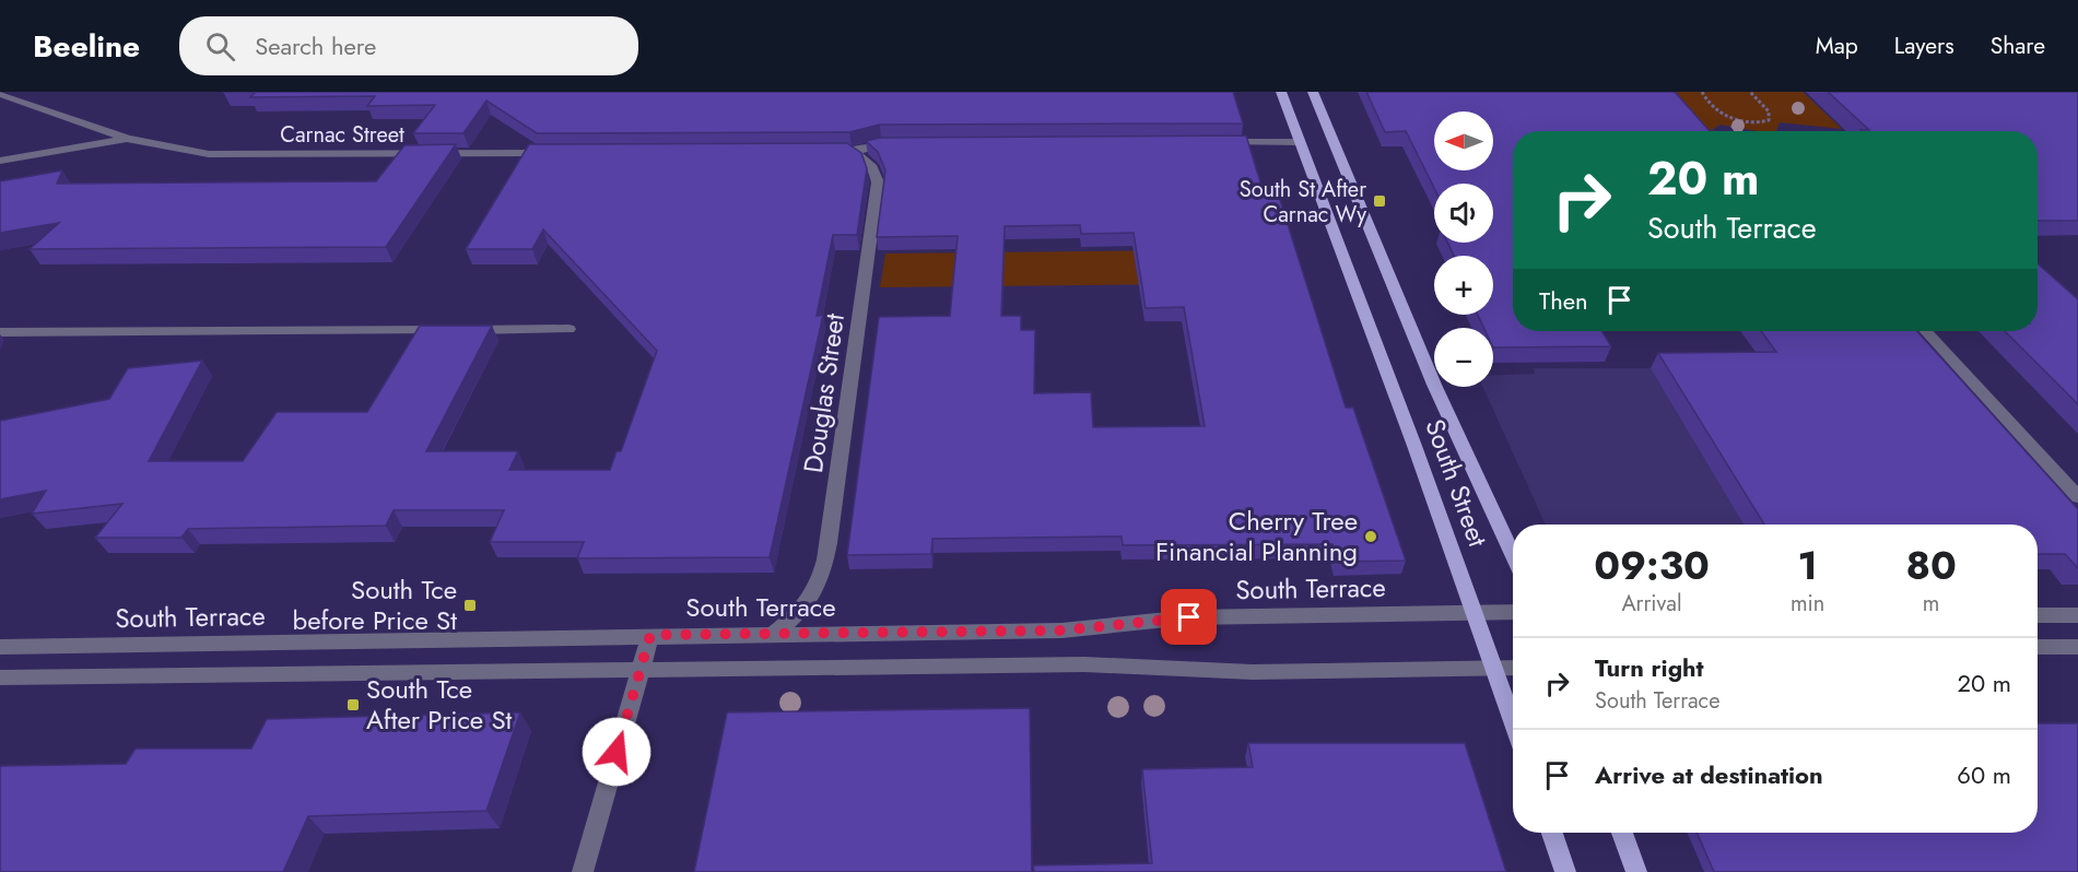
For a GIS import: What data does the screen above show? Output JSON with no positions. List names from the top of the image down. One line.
{"streets":{"main road":["South Street"],"street":["Carnac Street","Douglas Street","South Terrace"]},"crossings":[["Douglas Street","South Terrace"],["South Street","South Terrace"]],"places":{"transit":["South St After Carnac Wy","South Tce before Price St","South Tce After Price St"],"other":["Cherry Tree Financial Planning"]},"north":"left","page":{"header":"Beeline","search":"Search here","nav":["Map","Layers","Share"],"map_buttons":["+","−"],"turn":["20 m","South Terrace"],"then":"Then","eta":["09:30","Arrival","1","min","80","m"],"list":[{"name":"Turn right","note":"South Terrace","value":"20 m"},{"name":"Arrive at destination","value":"60 m"}]}}
